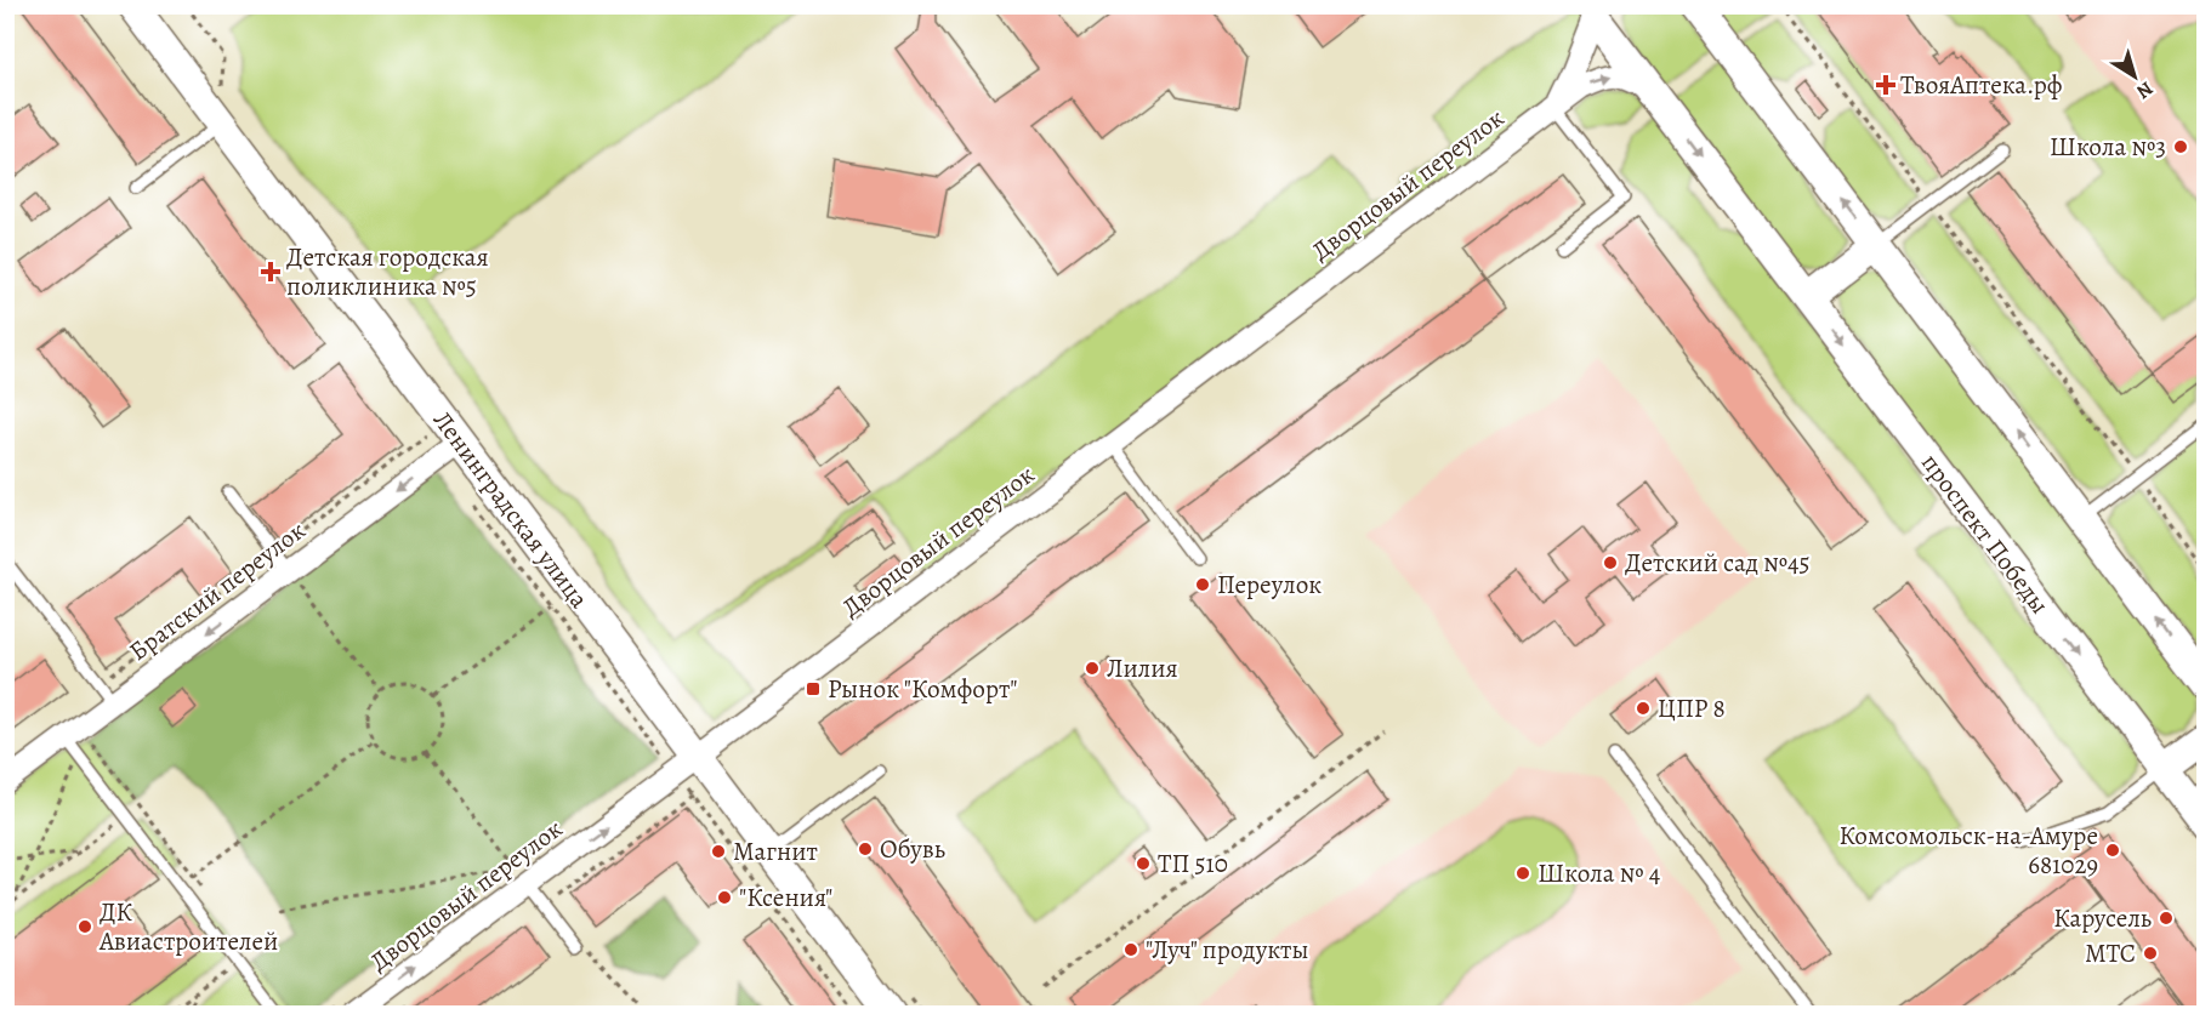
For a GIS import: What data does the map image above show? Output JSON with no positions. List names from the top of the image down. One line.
{"streets":{"main road":["Ленинградская улица","проспект Победы"],"street":["Дворцовый переулок","Братский переулок"]},"crossings":[["Дворцовый переулок","Ленинградская улица"],["Дворцовый переулок","проспект Победы"],["Ленинградская улица","Братский переулок"]],"one_way":["Братский переулок"],"places":{"health":["ТвояАптека.рф","Детская городская поликлиника №5"],"other":["Школа №3","Детский сад №45","Переулок","Лилия","ЦПР 8","Обувь","Комсомольск-на-Амуре 681029","Магнит","ТП 510","Школа № 4","\"Ксения\"","Карусель","ДК Авиастроителей","\"Луч\" продукты","МТС"],"transit":["Рынок \"Комфорт\""]},"north":"bottom right"}
